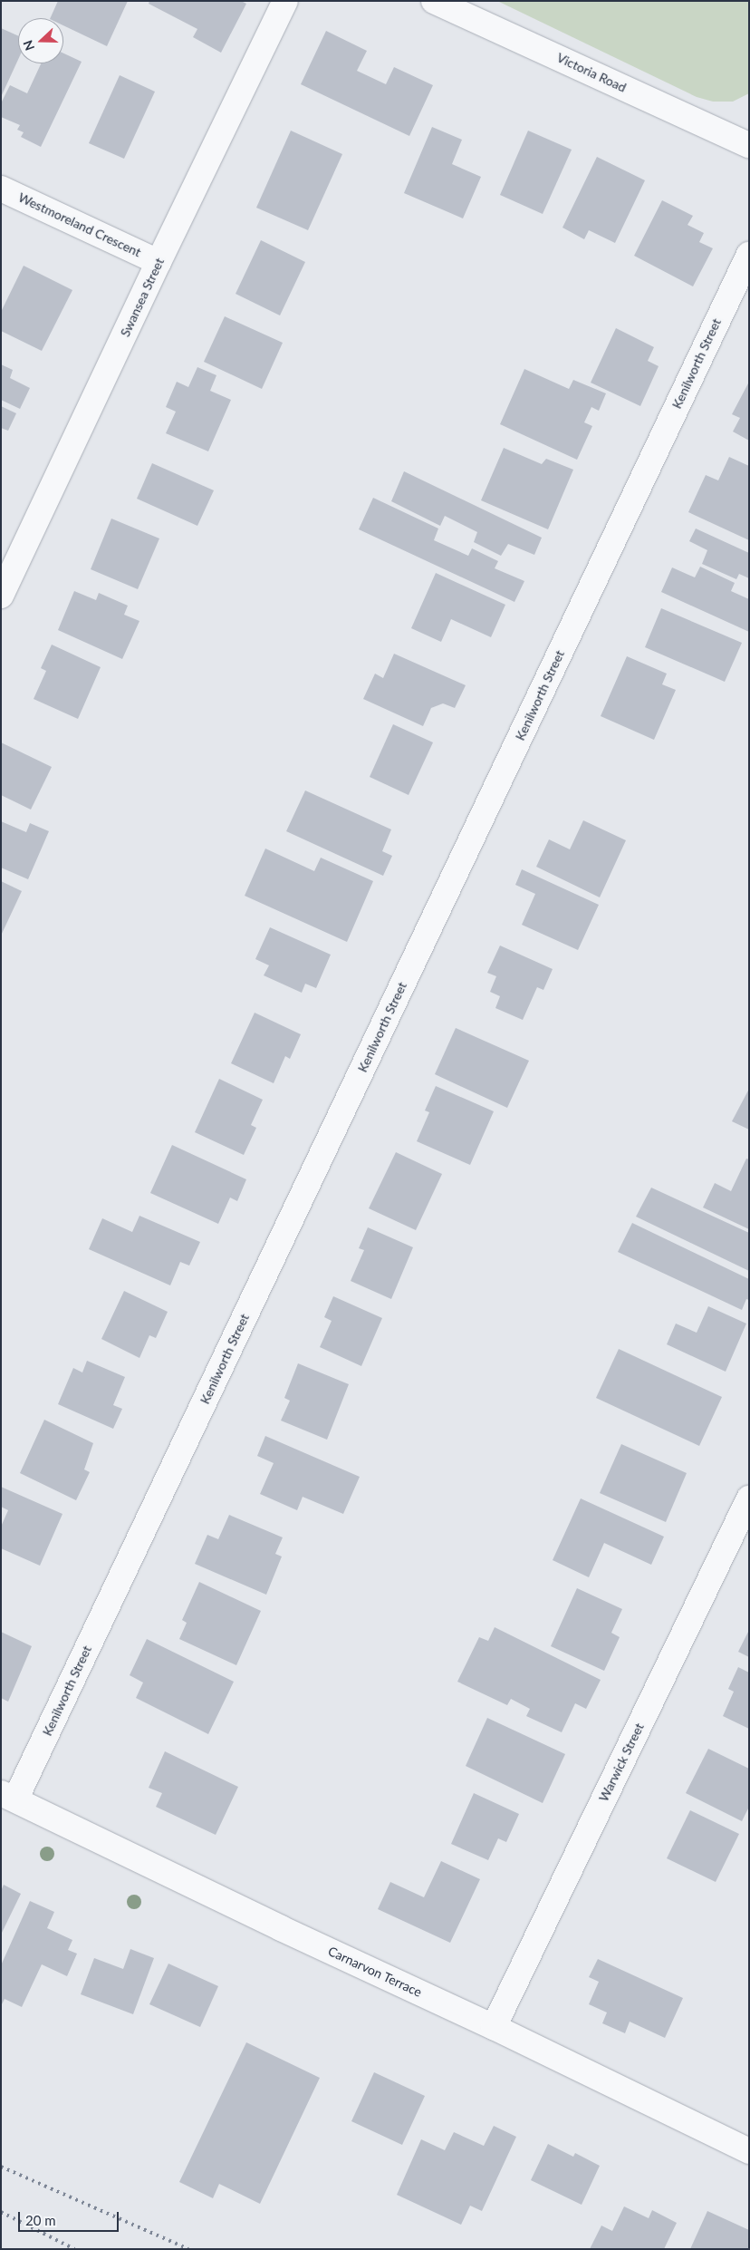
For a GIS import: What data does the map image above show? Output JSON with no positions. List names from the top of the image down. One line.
{"streets":{"street":["Victoria Road","Westmoreland Crescent","Swansea Street","Kenilworth Street","Warwick Street","Carnarvon Terrace"]},"crossings":[["Westmoreland Crescent","Swansea Street"],["Kenilworth Street","Carnarvon Terrace"],["Warwick Street","Carnarvon Terrace"]],"scale_bar":"20 m","north":"left"}
